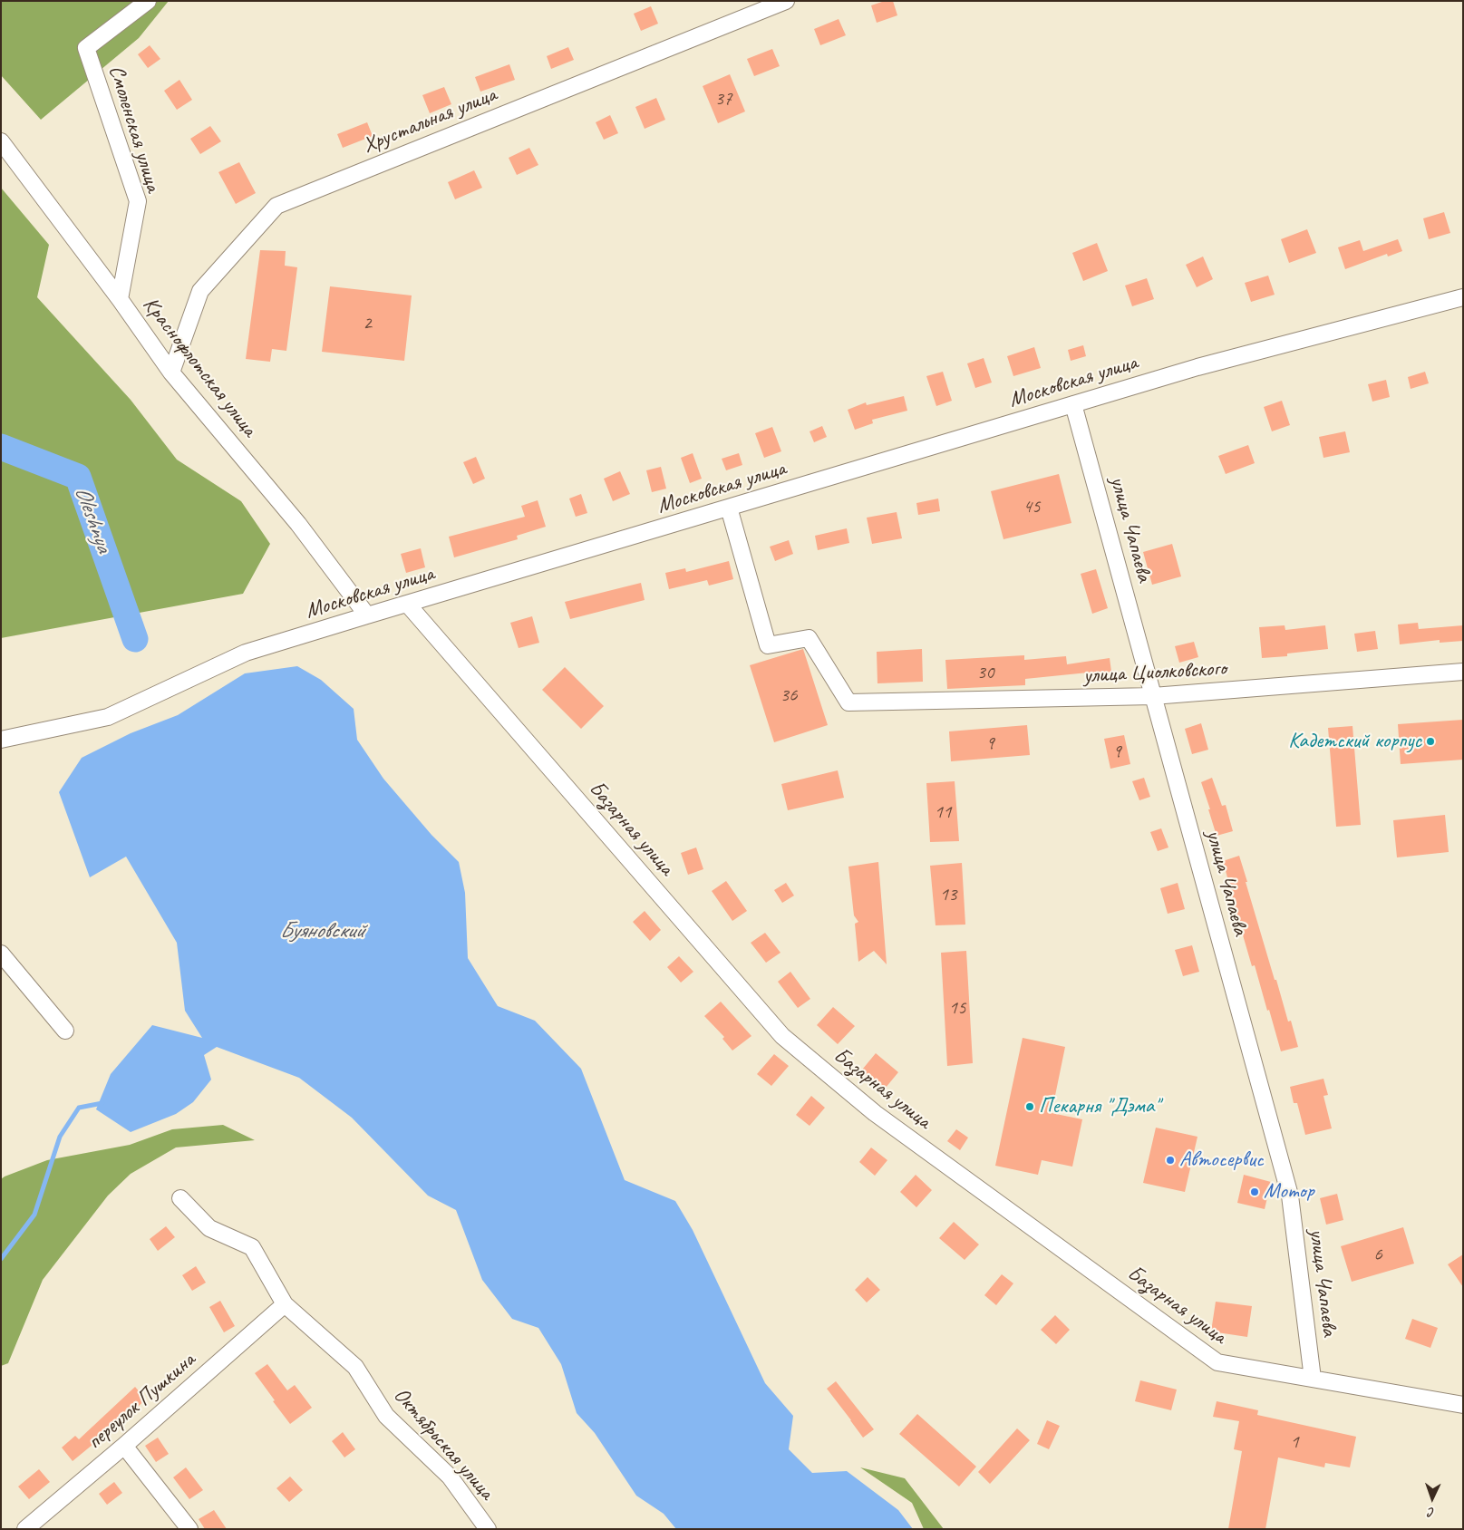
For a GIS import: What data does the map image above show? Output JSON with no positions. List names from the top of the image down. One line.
{"streets":{"street":["Хрустальная улица","Смоленская улица","Краснофлотская улица","Московская улица","улица Чапаева","улица Циолковского","Базарная улица","переулок Пушкина","Октябрьская улица"]},"crossings":[["Хрустальная улица","Краснофлотская улица"],["Смоленская улица","Краснофлотская улица"],["Краснофлотская улица","Московская улица"],["Московская улица","улица Чапаева"],["Московская улица","улица Циолковского"],["Московская улица","Базарная улица"],["улица Чапаева","улица Циолковского"],["улица Чапаева","Базарная улица"],["переулок Пушкина","Октябрьская улица"]],"water":["Oleshnya","Буяновский"],"places":["Кадетский корпус","Пекарня \"Дэма\"","Автосервис","Мотор"],"house_numbers":["37","2","45","30","36","9","9","11","13","15","6","1"],"north":"bottom"}
